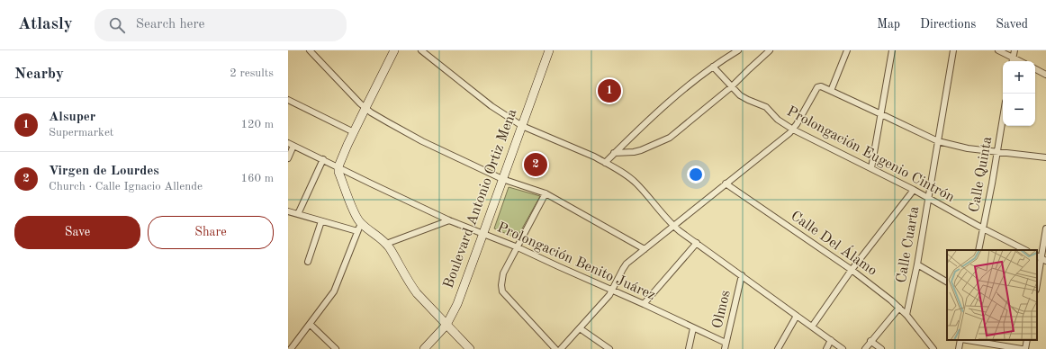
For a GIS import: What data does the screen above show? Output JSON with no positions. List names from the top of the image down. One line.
{"streets":{"street":["Prolongación Eugenio Cintrón","Calle Quinta","Boulevard Antonio Ortiz Mena","Calle Del Álamo","Calle Cuarta","Prolongación Benito Juárez","Olmos"]},"crossings":[["Prolongación Eugenio Cintrón","Calle Quinta"],["Prolongación Eugenio Cintrón","Calle Cuarta"],["Boulevard Antonio Ortiz Mena","Prolongación Benito Juárez"],["Calle Del Álamo","Calle Cuarta"],["Prolongación Benito Juárez","Olmos"]],"page":{"header":"Atlasly","search":"Search here","nav":["Map","Directions","Saved"],"heading":["Nearby","2 results"],"map_buttons":["+","−"],"pins":["1","2"],"list":[{"mark":"1","name":"Alsuper","note":"Supermarket","value":"120 m"},{"mark":"2","name":"Virgen de Lourdes","note":"Church · Calle Ignacio Allende","value":"160 m"}],"buttons":["Save","Share"]}}
